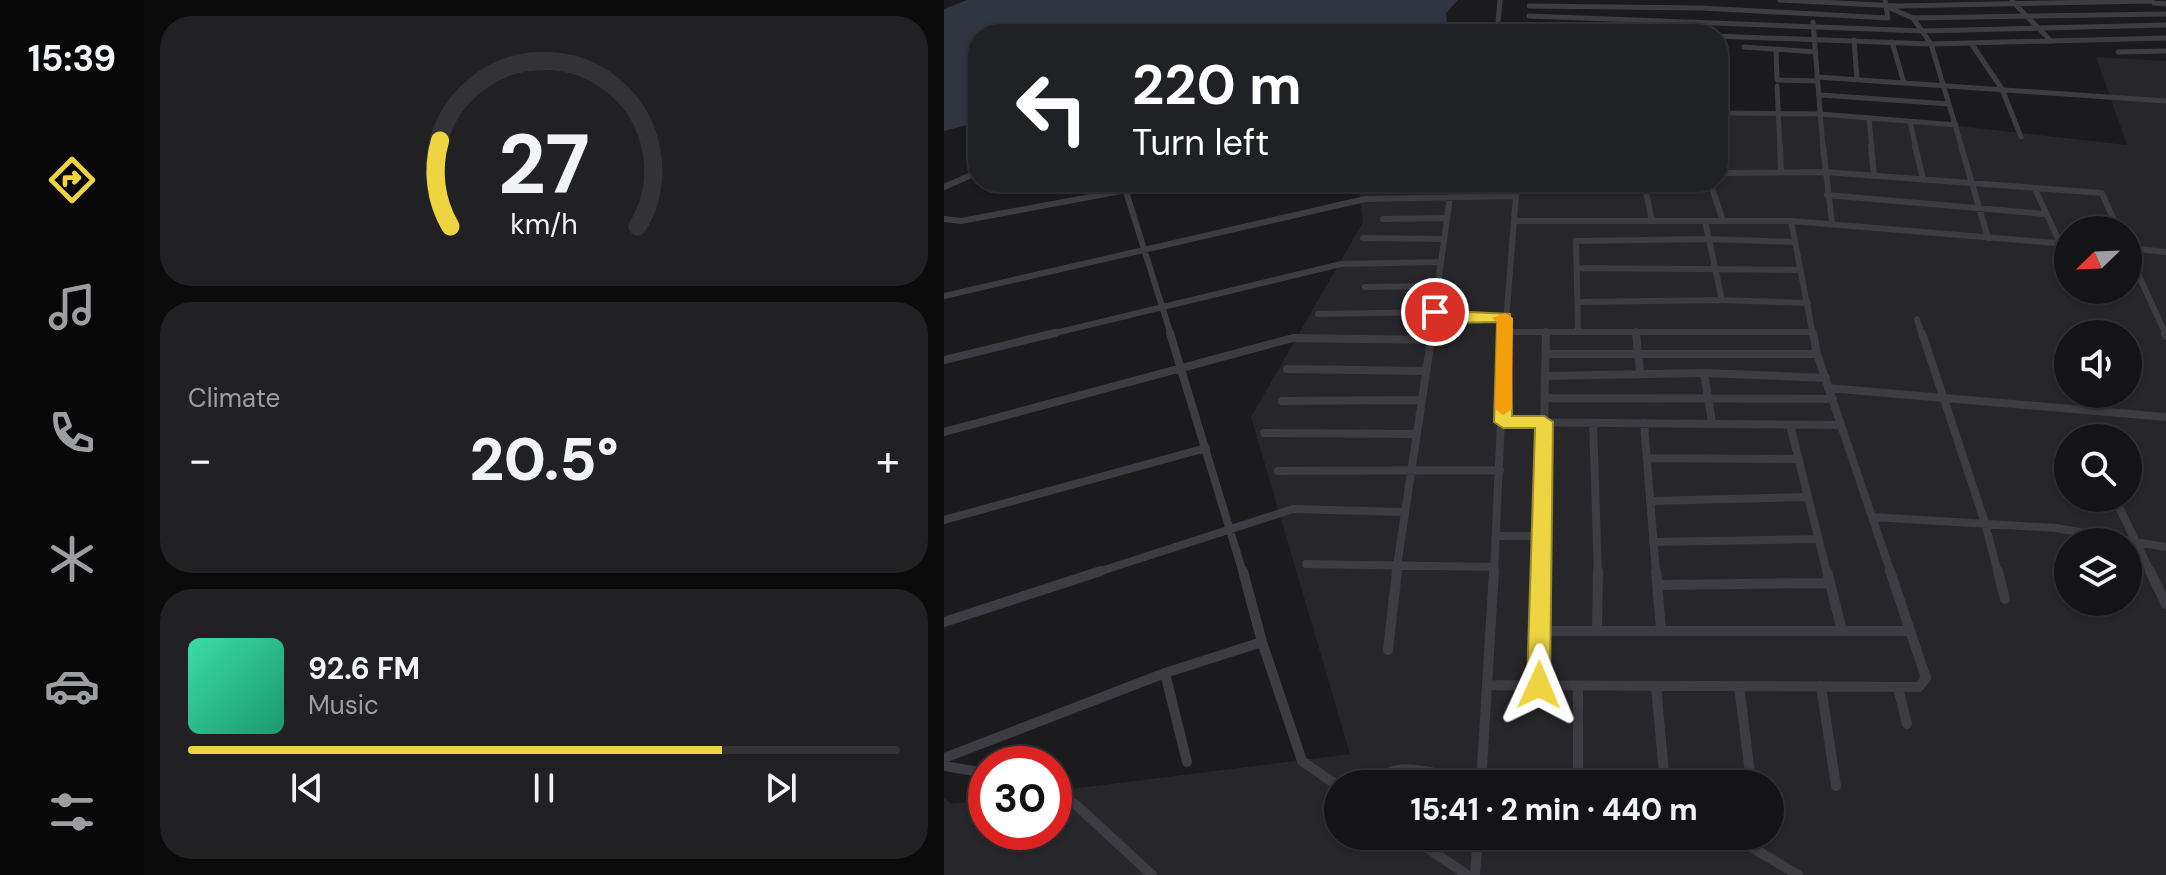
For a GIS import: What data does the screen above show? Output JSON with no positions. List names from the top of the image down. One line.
{"north":"bottom left","page":{"tabs":"15:39","turn":["220 m","Turn left"],"tile":"Climate","heat":["−","20.5°","+"],"song":["92.6 FM","Music"],"limit":"30","trip":"15:41 · 2 min · 440 m","gauge":["27","km/h"]}}
